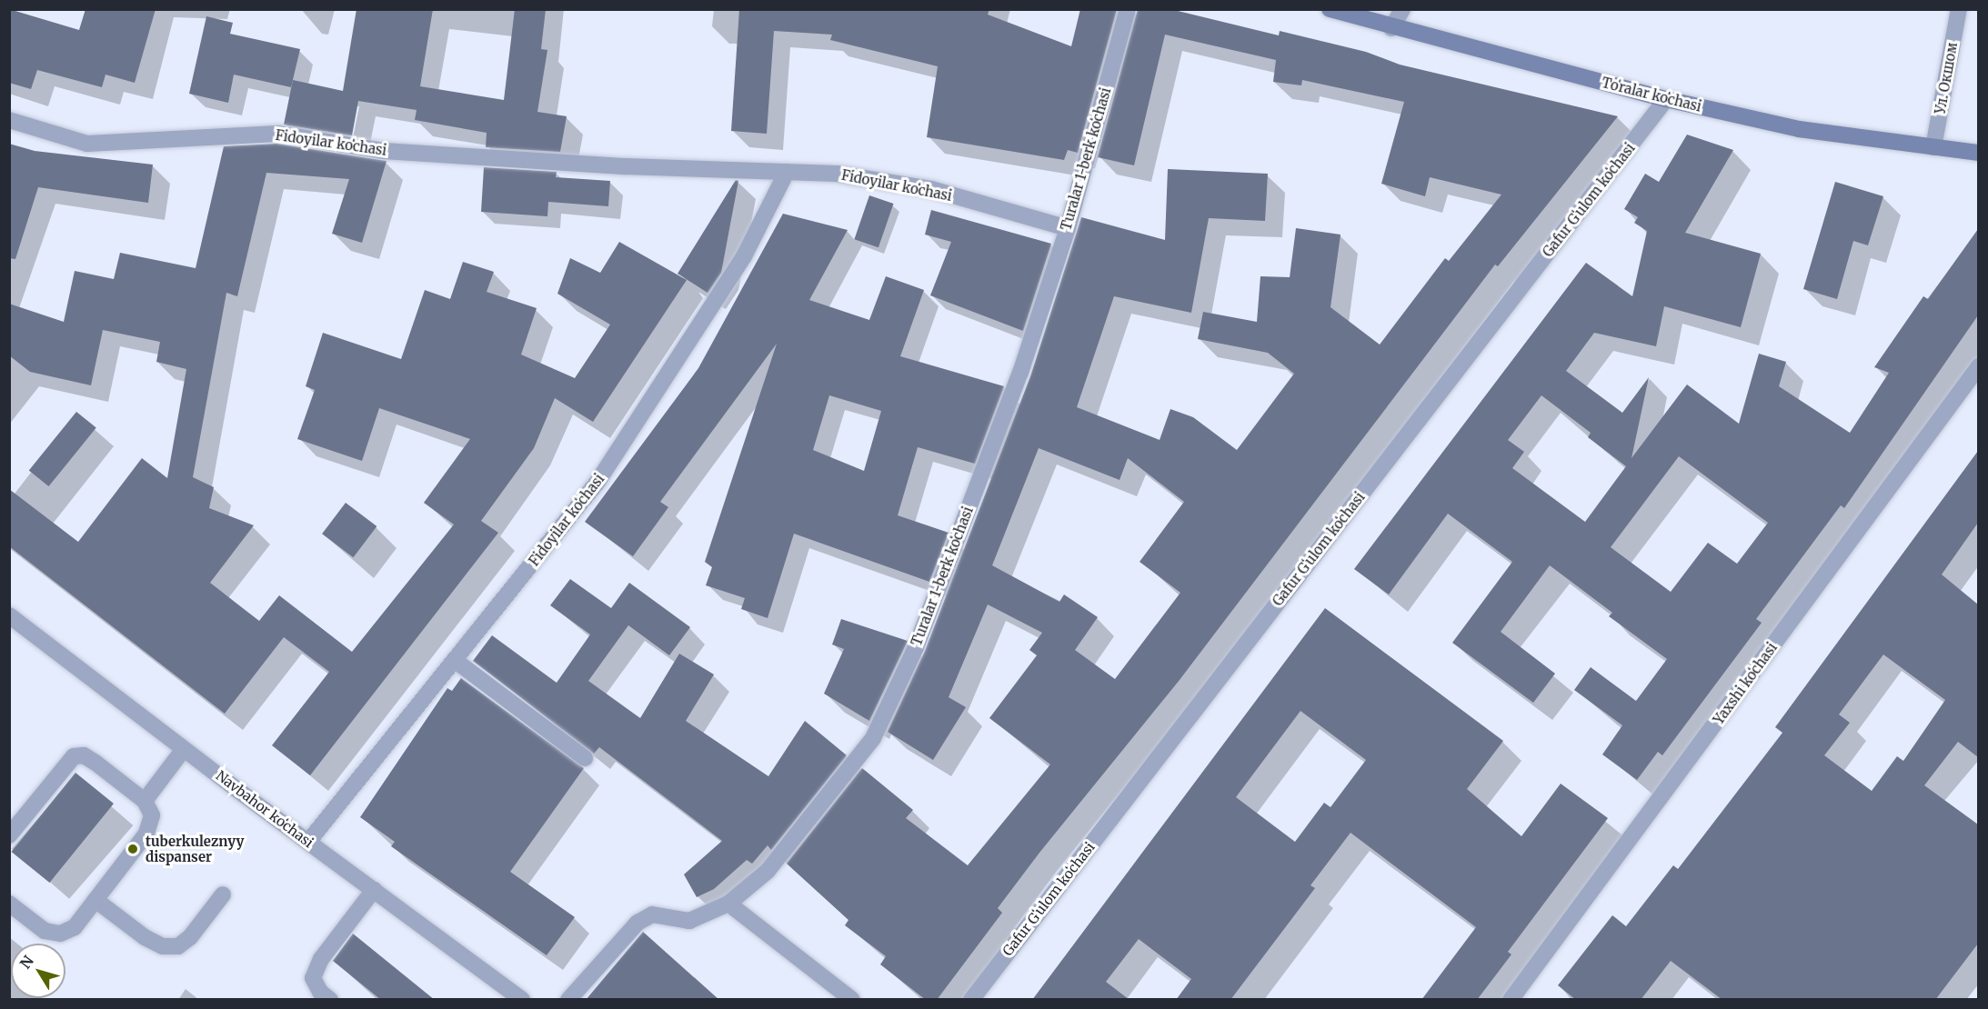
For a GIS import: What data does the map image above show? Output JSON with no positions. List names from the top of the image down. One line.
{"streets":{"main road":["Toʻralar koʻchasi"],"street":["Ул. Окшом","Fidoyilar koʻchasi","Turalar 1-berk koʻchasi","Gafur Gʻulom koʻchasi","Yaxshi koʻchasi","Navbahor koʻchasi"]},"crossings":[["Ул. Окшом","Toʻralar koʻchasi"],["Toʻralar koʻchasi","Gafur Gʻulom koʻchasi"],["Fidoyilar koʻchasi","Turalar 1-berk koʻchasi"],["Fidoyilar koʻchasi","Navbahor koʻchasi"]],"places":["tuberkuleznyy dispanser"],"north":"top left"}
